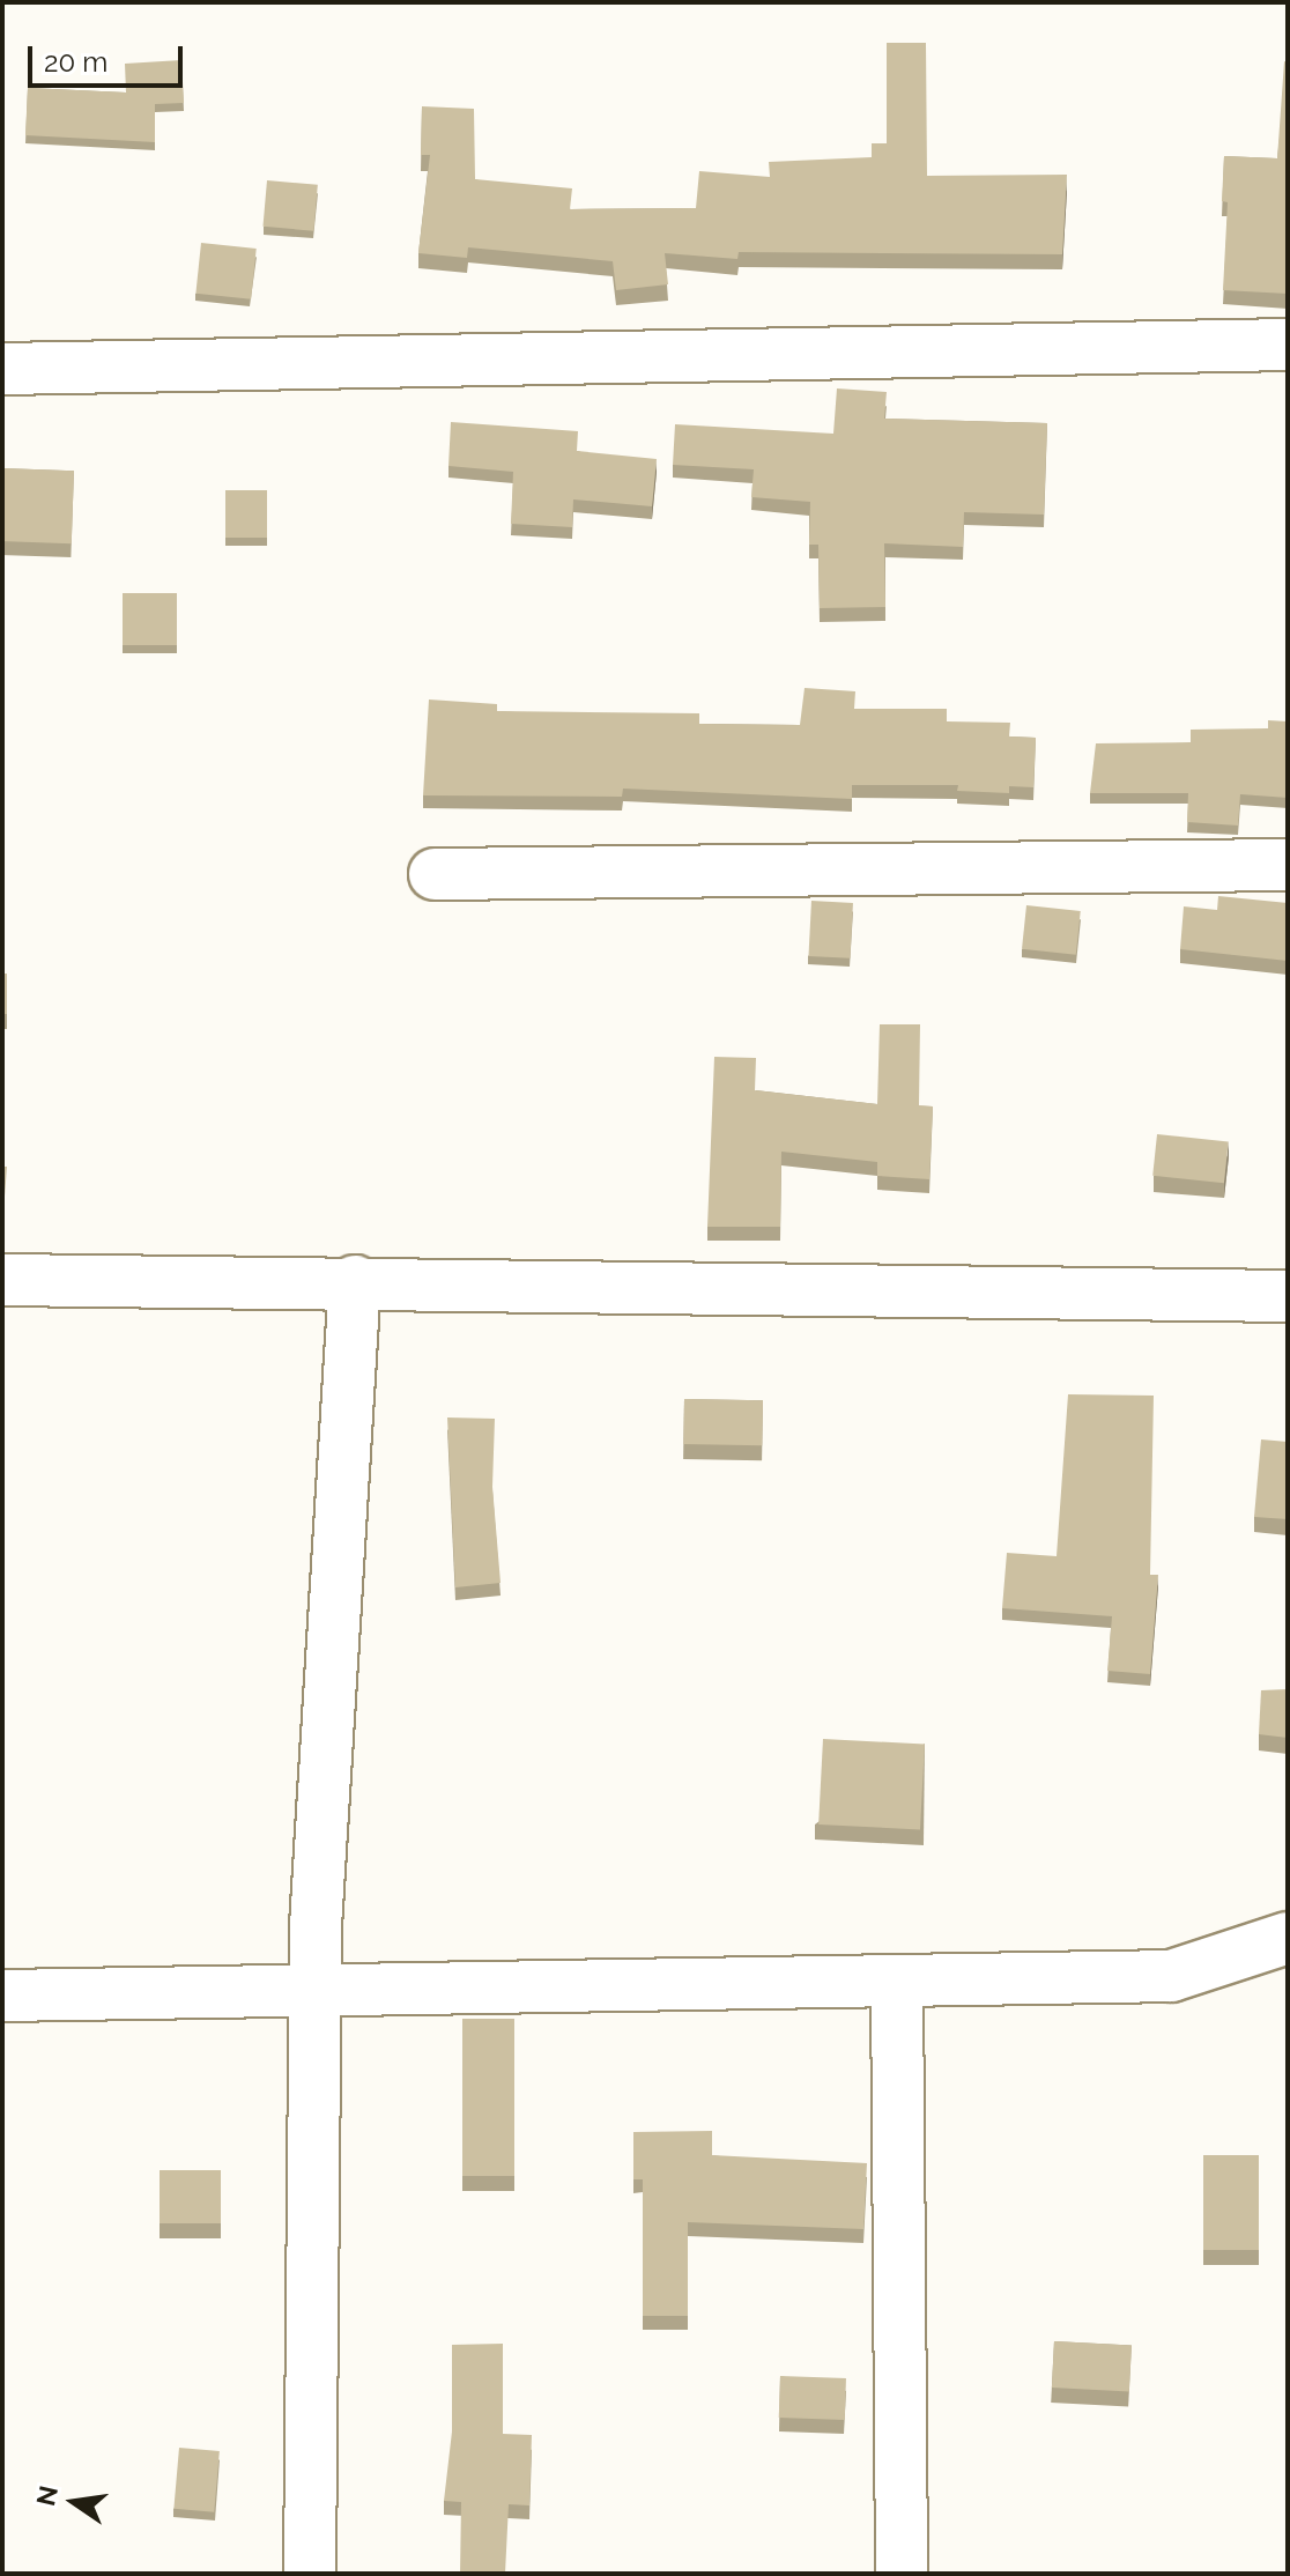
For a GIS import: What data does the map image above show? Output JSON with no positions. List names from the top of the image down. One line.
{"scale_bar":"20 m","north":"left"}
